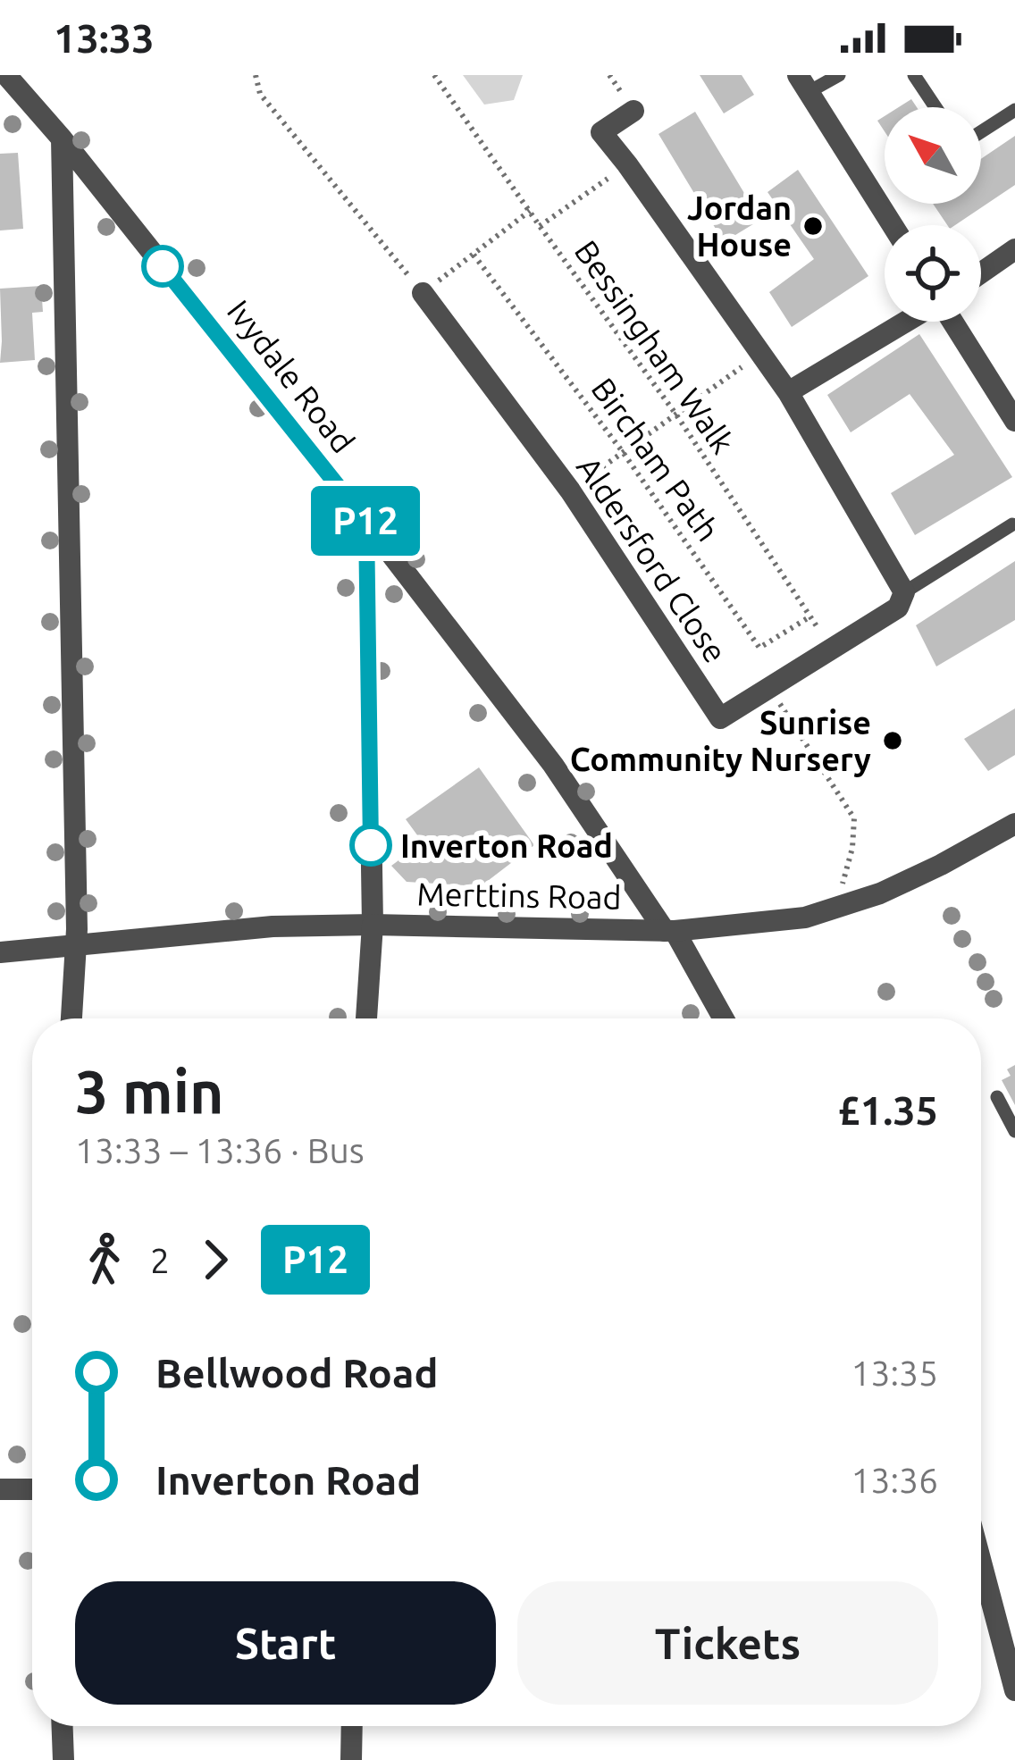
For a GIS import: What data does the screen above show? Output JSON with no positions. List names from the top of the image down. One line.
{"streets":{"street":["Ivydale Road","Aldersford Close","Merttins Road"],"path":["Bessingham Walk","Bircham Path"]},"crossings":[["Bessingham Walk","Bircham Path"],["Bessingham Walk","Aldersford Close"],["Ivydale Road","Merttins Road"]],"places":["Jordan House","Sunrise Community Nursery","Inverton Road"],"lines":["bus line P12"],"north":"top left","page":{"status":"13:33","on_map":"P12","heading":["3 min","13:33 – 13:36 · Bus","£1.35"],"legs":["2","P12"],"list":[{"name":"Bellwood Road","value":"13:35"},{"name":"Inverton Road","value":"13:36"}],"buttons":["Start","Tickets"]}}
